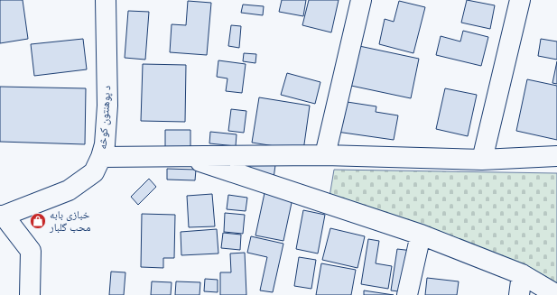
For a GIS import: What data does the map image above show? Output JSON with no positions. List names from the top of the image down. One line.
{"streets":{"street":["د پوهنتون کوڅه"]},"places":{"shop":["خبازی بابه محب گلبار"]}}
